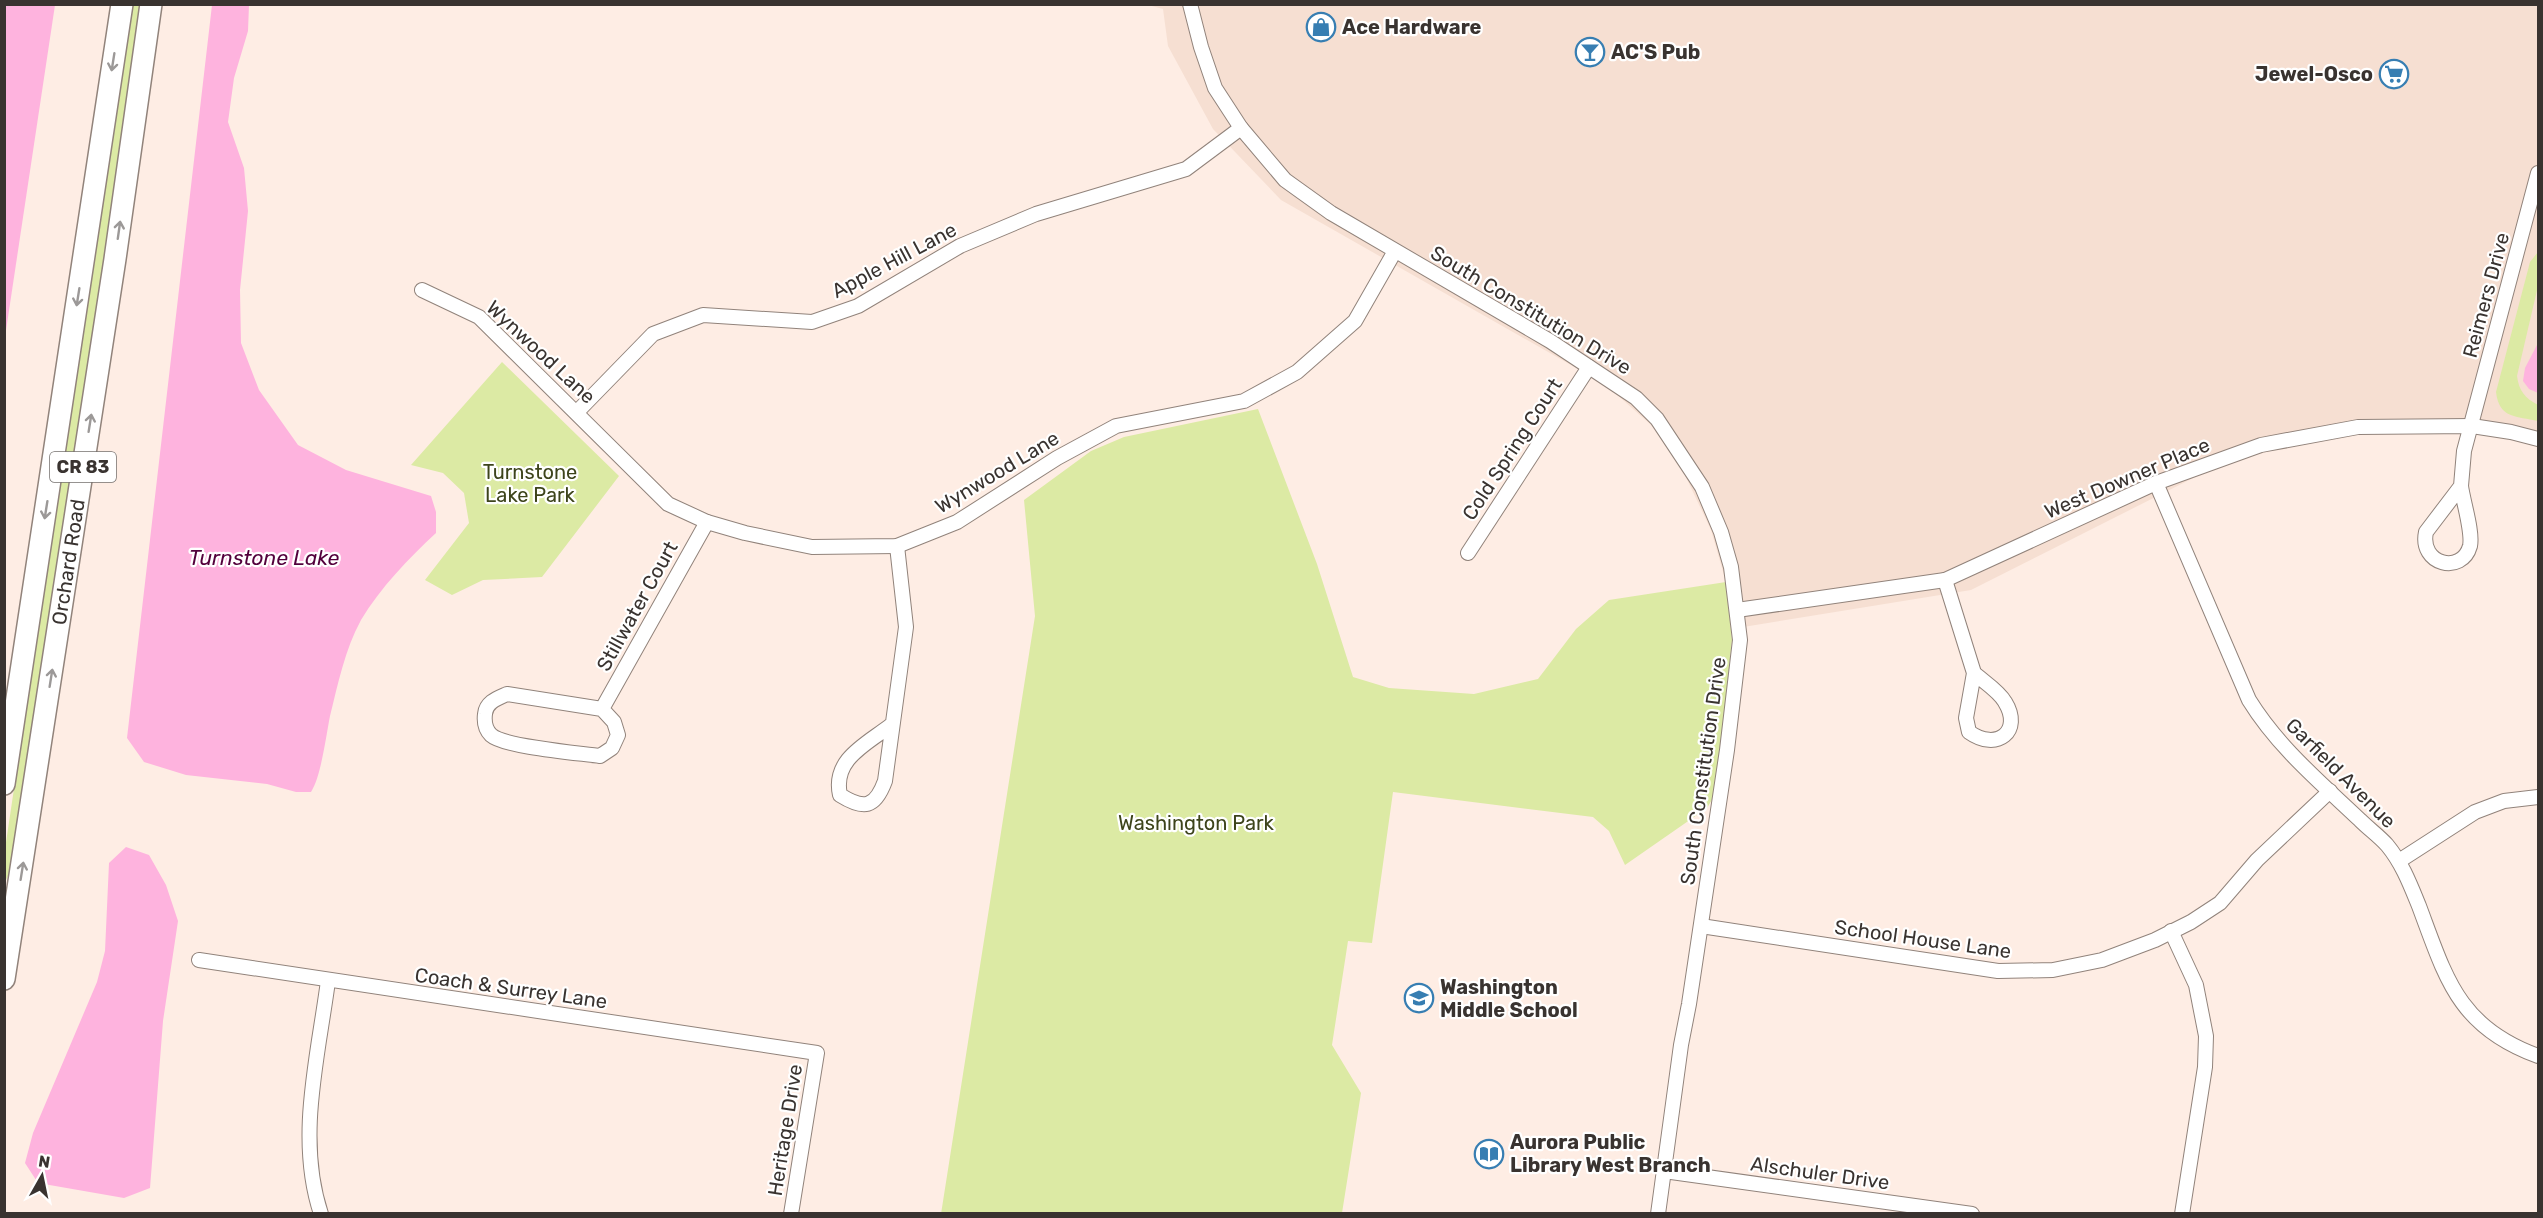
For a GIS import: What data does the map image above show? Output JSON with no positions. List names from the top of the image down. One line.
{"streets":{"main road":["CR 83","Orchard Road"],"street":["Apple Hill Lane","Reimers Drive","South Constitution Drive","Wynwood Lane","Cold Spring Court","West Downer Place","Stillwater Court","Garfield Avenue","School House Lane","Coach & Surrey Lane","Heritage Drive","Alschuler Drive"]},"crossings":[["Apple Hill Lane","South Constitution Drive"],["Apple Hill Lane","Wynwood Lane"],["Reimers Drive","West Downer Place"],["South Constitution Drive","Wynwood Lane"],["South Constitution Drive","Cold Spring Court"],["South Constitution Drive","West Downer Place"],["South Constitution Drive","School House Lane"],["South Constitution Drive","Alschuler Drive"],["Wynwood Lane","Stillwater Court"],["West Downer Place","Garfield Avenue"],["Garfield Avenue","School House Lane"],["Coach & Surrey Lane","Heritage Drive"]],"water":["Turnstone Lake"],"parks":["Turnstone Lake Park","Washington Park"],"places":{"shop":["Ace Hardware"],"bar":["AC'S Pub"],"supermarket":["Jewel-Osco"],"school or university":["Washington Middle School"],"library":["Aurora Public Library West Branch"]},"north":"top"}
